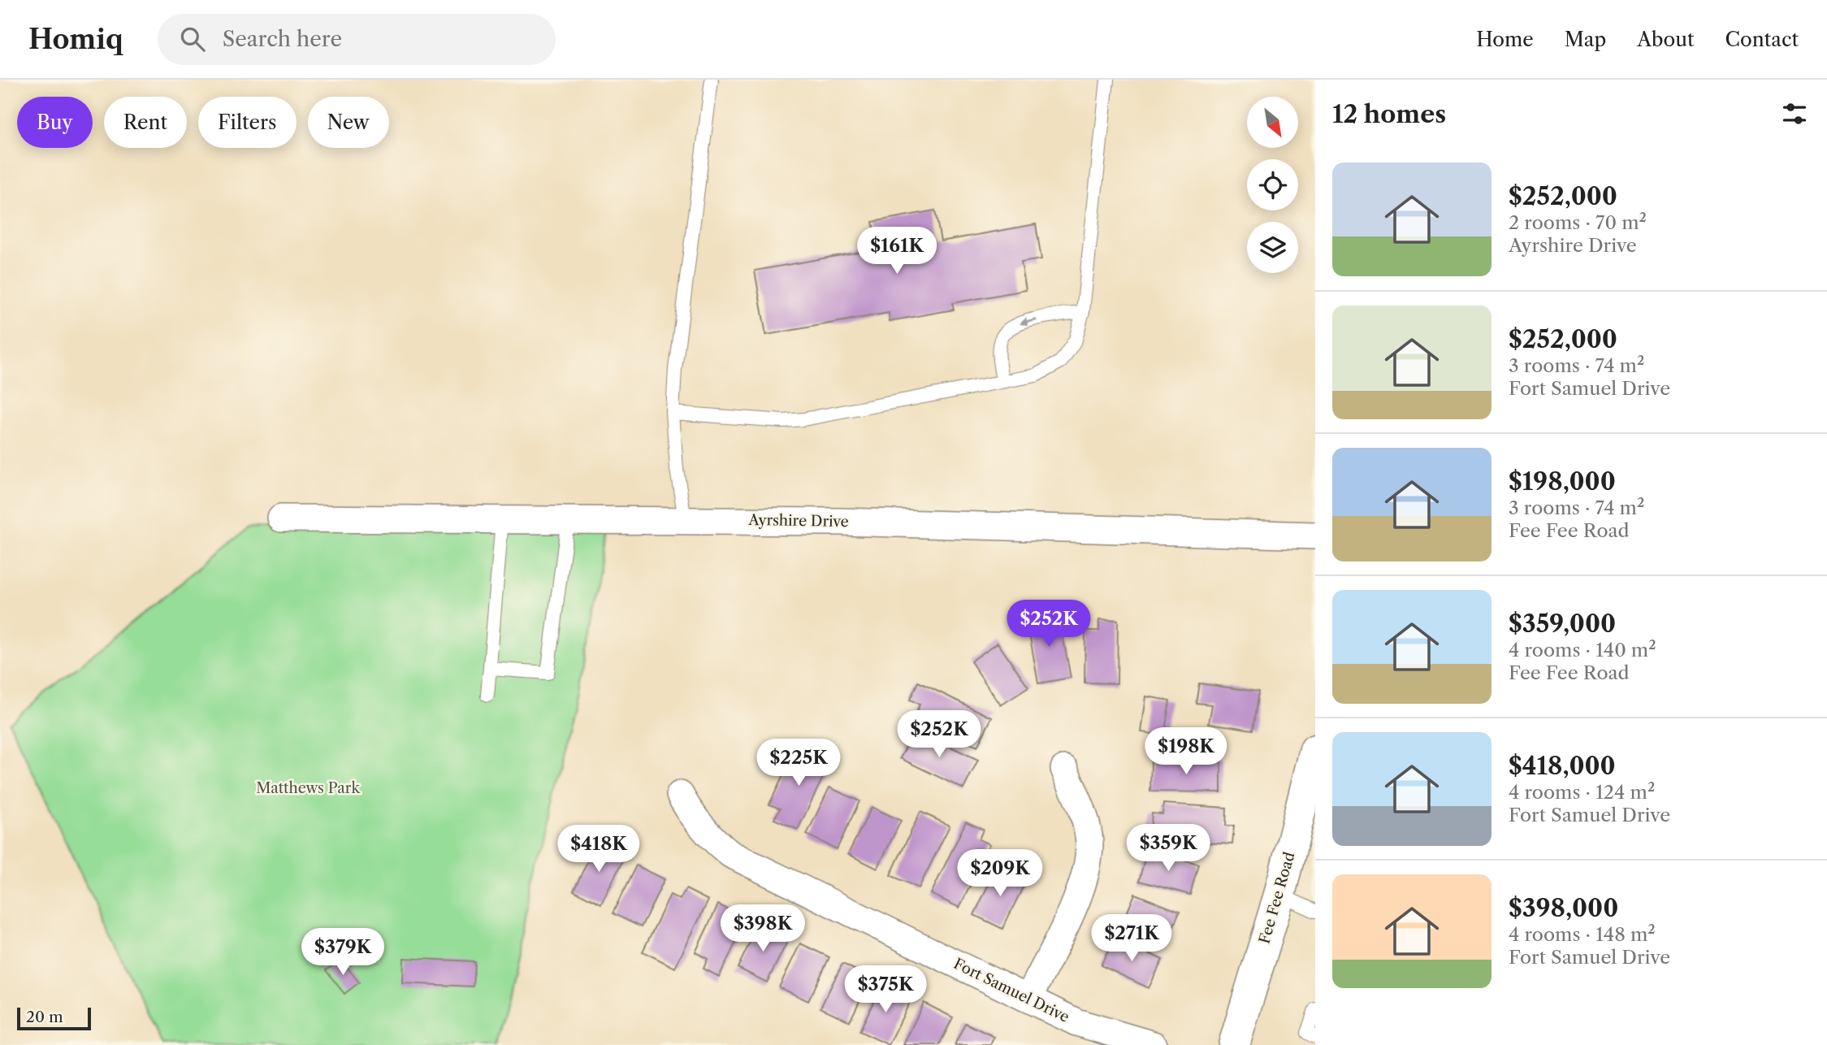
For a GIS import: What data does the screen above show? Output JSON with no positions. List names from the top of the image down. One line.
{"streets":{"street":["Ayrshire Drive","Fee Fee Road","Fort Samuel Drive"]},"parks":["Matthews Park"],"scale_bar":"20 m","north":"bottom right","page":{"header":"Homiq","search":"Search here","nav":["Home","Map","About","Contact"],"heading":"12 homes","chip":["Buy","Rent","Filters","New"],"list":[{"name":"$252,000","note":"2 rooms · 70 m² · Ayrshire Drive"},{"name":"$252,000","note":"3 rooms · 74 m² · Fort Samuel Drive"},{"name":"$198,000","note":"3 rooms · 74 m² · Fee Fee Road"},{"name":"$359,000","note":"4 rooms · 140 m² · Fee Fee Road"},{"name":"$418,000","note":"4 rooms · 124 m² · Fort Samuel Drive"},{"name":"$398,000","note":"4 rooms · 148 m² · Fort Samuel Drive"}],"price":["$161K","$252K","$252K","$198K","$225K","$359K","$418K","$209K","$398K","$271K","$379K","$375K"],"scale":"20 m"}}
